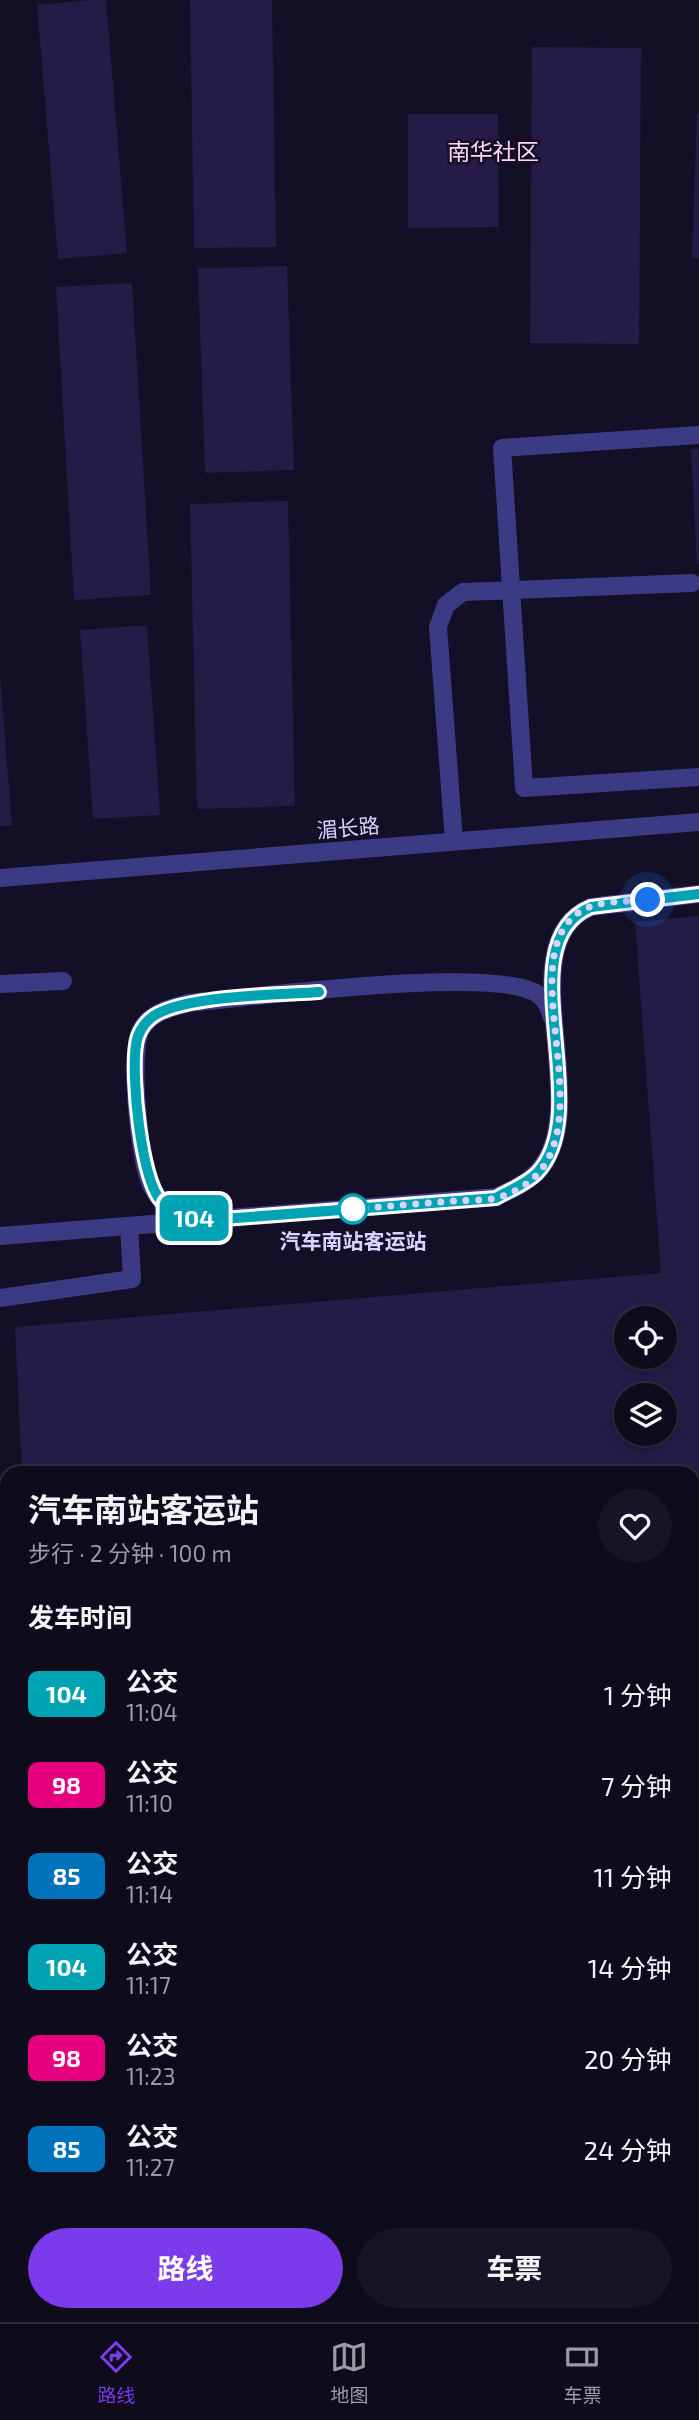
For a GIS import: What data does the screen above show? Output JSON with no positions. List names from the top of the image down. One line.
{"streets":{"street":["湄长路"]},"districts":["南华社区"],"places":["汽车南站客运站"],"lines":["bus line 104"],"page":{"on_map":"104","heading":[["汽车南站客运站","步行 · 2 分钟 · 100 m"],"发车时间"],"list":[{"mark":"104","name":"公交","note":"11:04","value":"1 分钟"},{"mark":"98","name":"公交","note":"11:10","value":"7 分钟"},{"mark":"85","name":"公交","note":"11:14","value":"11 分钟"},{"mark":"104","name":"公交","note":"11:17","value":"14 分钟"},{"mark":"98","name":"公交","note":"11:23","value":"20 分钟"},{"mark":"85","name":"公交","note":"11:27","value":"24 分钟"}],"buttons":["路线","车票"],"tabs":["路线","地图","车票"]}}
